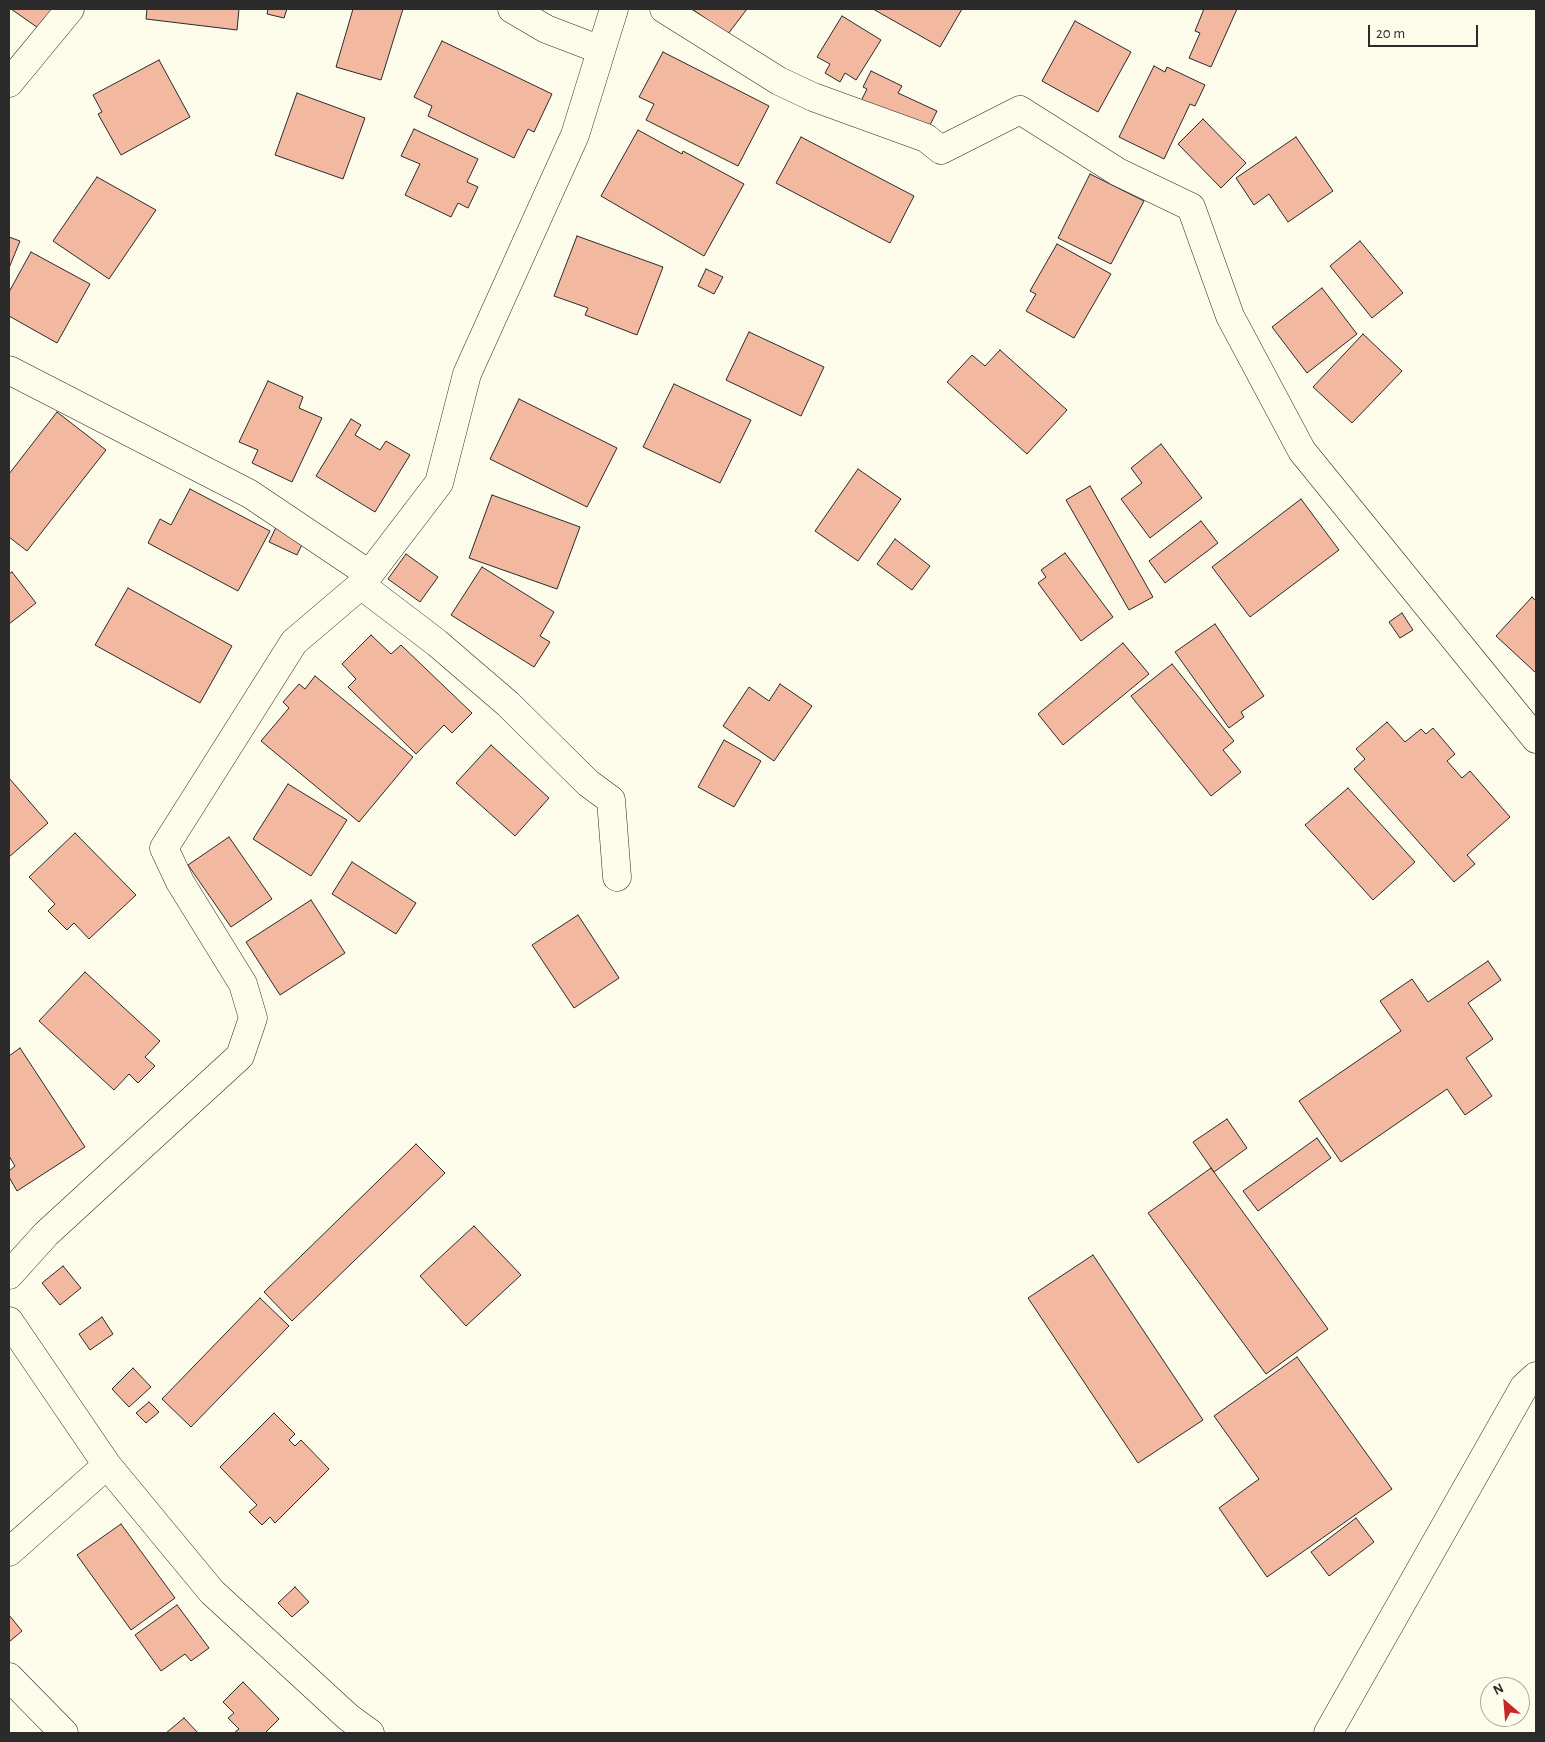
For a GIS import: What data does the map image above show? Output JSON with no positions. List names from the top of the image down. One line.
{"scale_bar":"20 m","north":"top left"}
